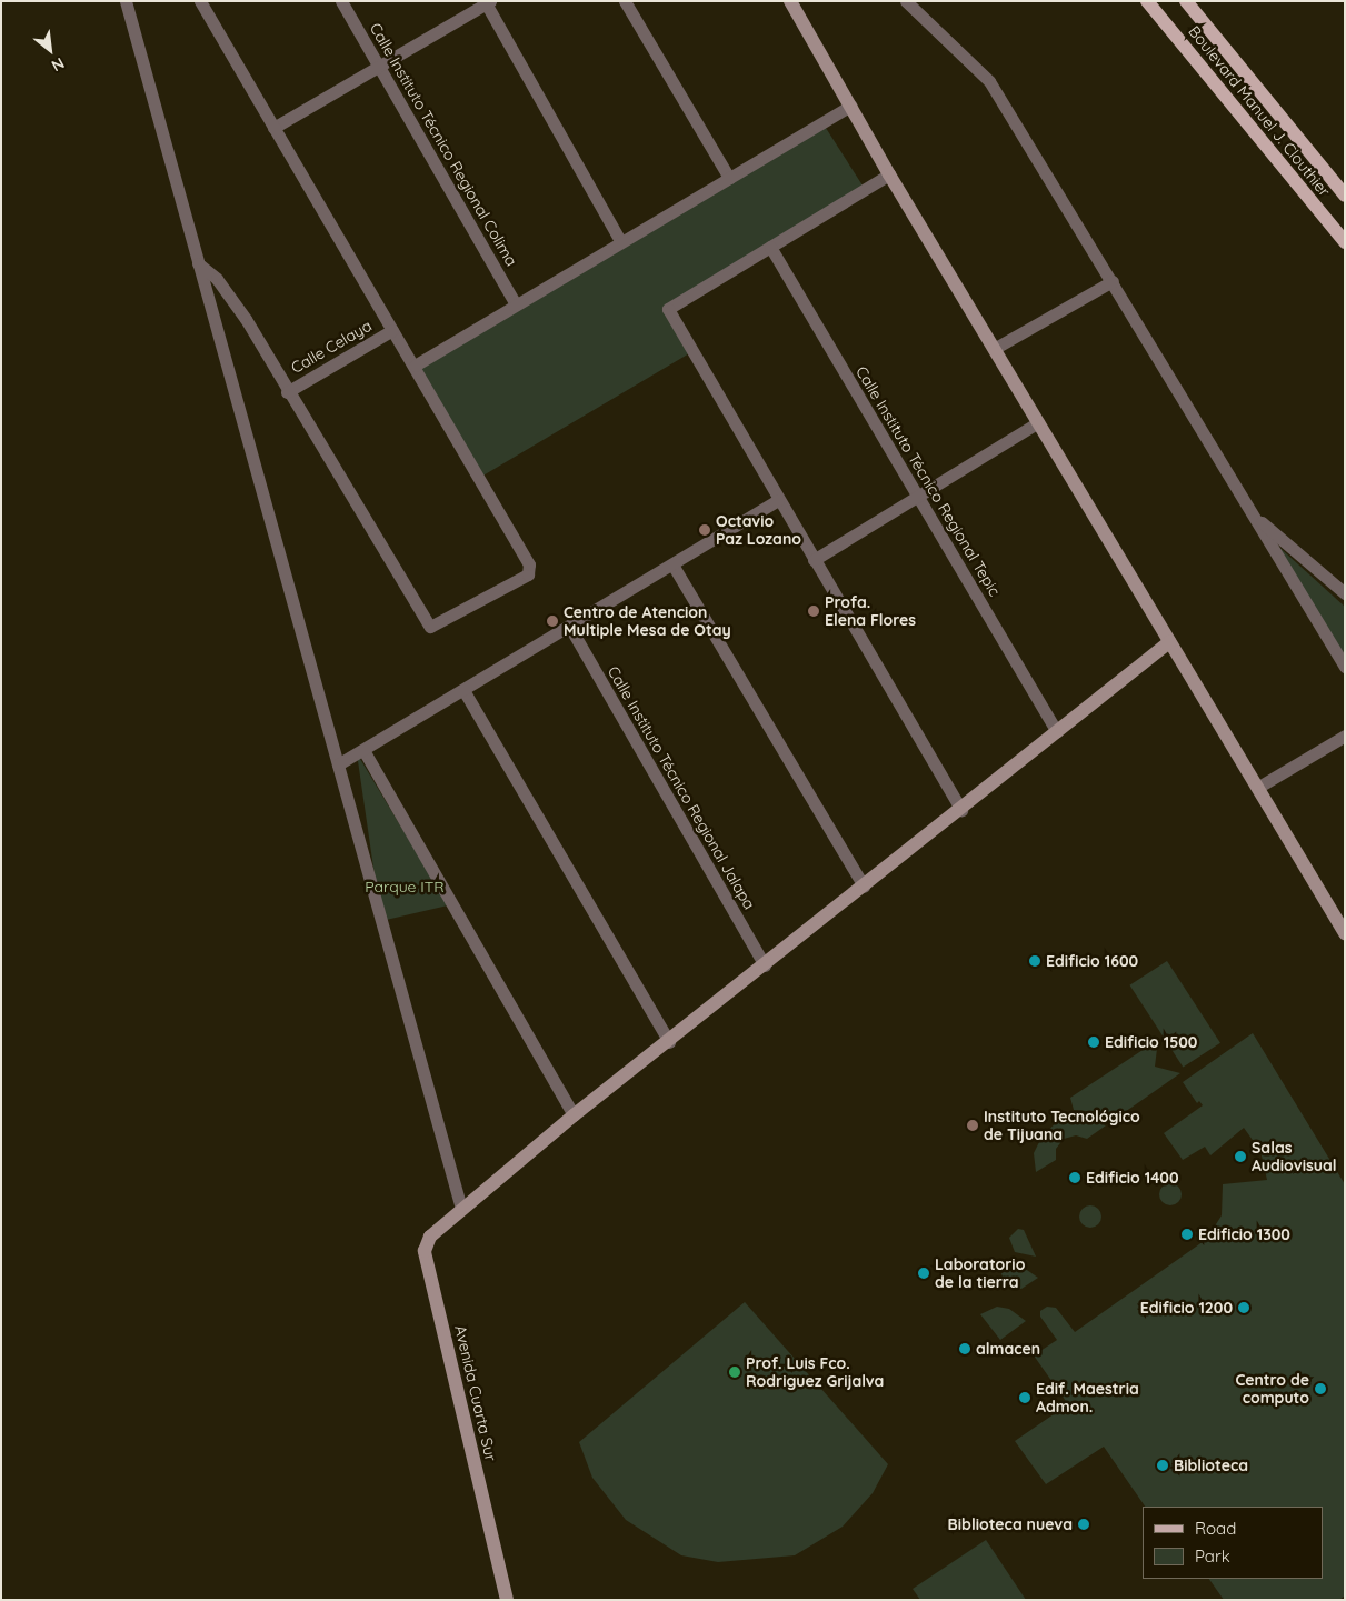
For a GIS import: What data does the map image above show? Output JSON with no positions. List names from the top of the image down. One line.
{"streets":{"main road":["Boulevard Manuel J. Clouthier"],"street":["Calle Instituto Técnico Regional Colima","Calle Celaya","Calle Instituto Técnico Regional Tepic","Calle Instituto Técnico Regional Jalapa","Avenida Cuarta Sur"]},"crossings":[["Calle Instituto Técnico Regional Tepic","Avenida Cuarta Sur"],["Calle Instituto Técnico Regional Jalapa","Avenida Cuarta Sur"]],"parks":["Parque ITR"],"places":["Octavio Paz Lozano","Profa. Elena Flores","Centro de Atencion Multiple Mesa de Otay","Edificio 1600","Edificio 1500","Instituto Tecnológico de Tijuana","Salas Audiovisual","Edificio 1400","Edificio 1300","Laboratorio de la tierra","Edificio 1200","almacen","Prof. Luis Fco. Rodriguez Grijalva","Centro de computo","Edif. Maestria Admon.","Biblioteca","Biblioteca nueva"],"legend":["Road","Park"],"north":"bottom right"}
